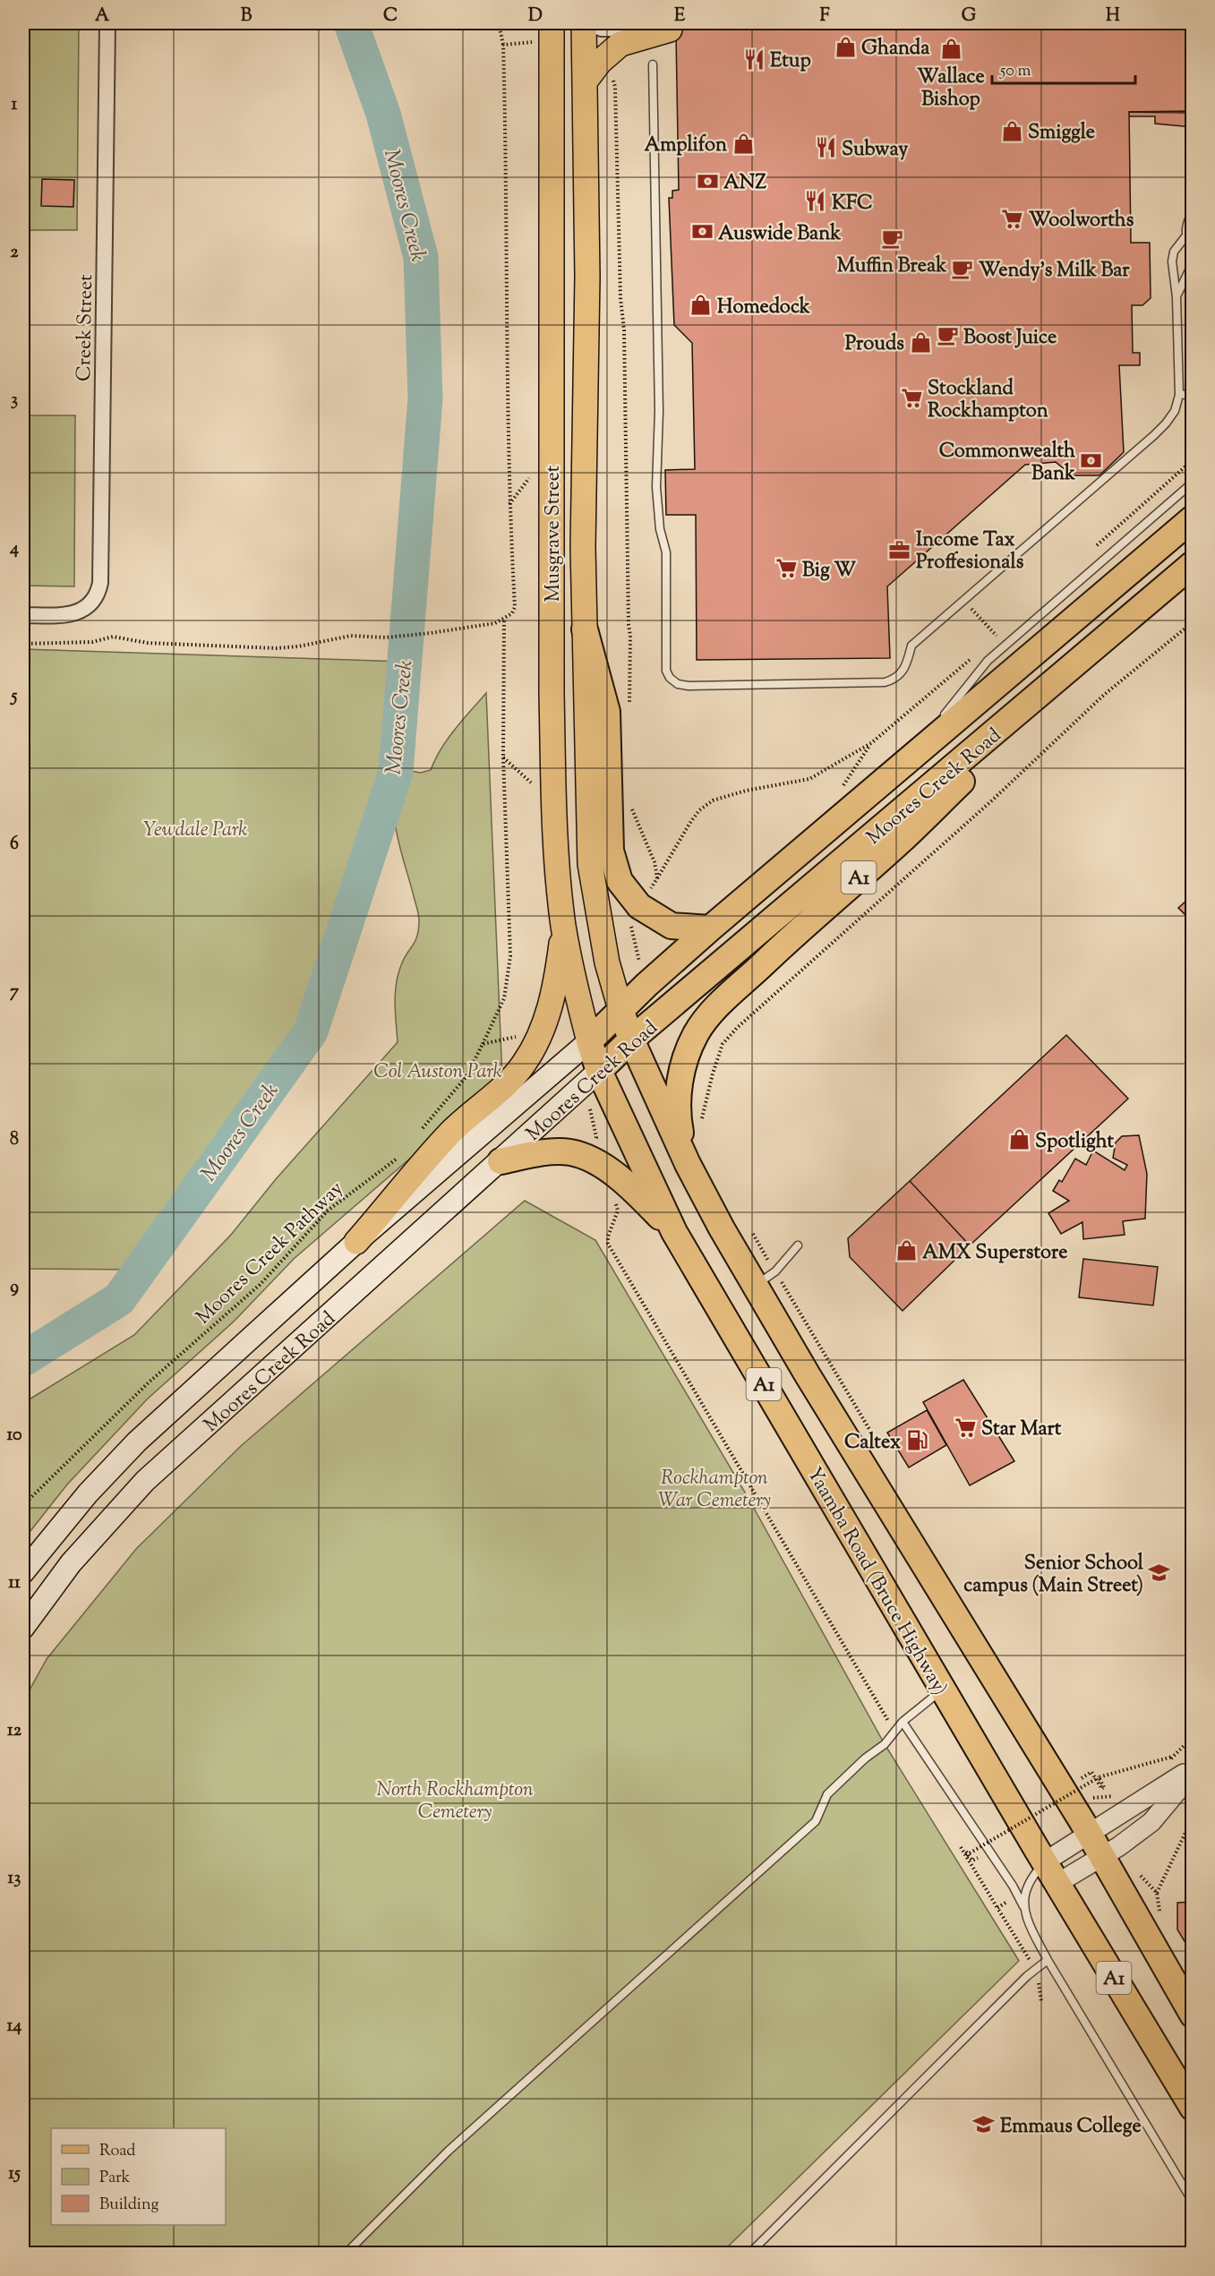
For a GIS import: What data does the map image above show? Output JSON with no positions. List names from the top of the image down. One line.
{"streets":{"highway":["Moores Creek Road","A1","Yaamba Road (Bruce Highway)"],"main road":["Musgrave Street"],"street":["Creek Street"],"path":["Moores Creek Pathway"]},"crossings":[["Musgrave Street","Moores Creek Road"],["Musgrave Street","A1"],["Musgrave Street","Yaamba Road (Bruce Highway)"],["Moores Creek Road","A1"],["Moores Creek Road","Yaamba Road (Bruce Highway)"]],"water":["Moores Creek"],"parks":["Yewdale Park","Col Auston Park","Rockhampton War Cemetery","North Rockhampton Cemetery"],"places":{"shop":["Ghanda","Wallace Bishop","Smiggle","Amplifon","Homedock","Prouds","Spotlight","AMX Superstore"],"restaurant":["Etup","Subway","KFC"],"bank":["ANZ","Auswide Bank","Commonwealth Bank"],"supermarket":["Woolworths","Stockland Rockhampton","Big W","Star Mart"],"cafe":["Muffin Break","Wendy's Milk Bar","Boost Juice"],"office":["Income Tax Proffesionals"],"fuel station":["Caltex"],"school or university":["Senior School campus (Main Street)","Emmaus College"]},"legend":["Road","Park","Building"],"scale_bar":"50 m","grid":{"columns":["A","B","C","D","E","F","G","H"],"rows":["1","2","3","4","5","6","7","8","9","10","11","12","13","14","15"]}}
